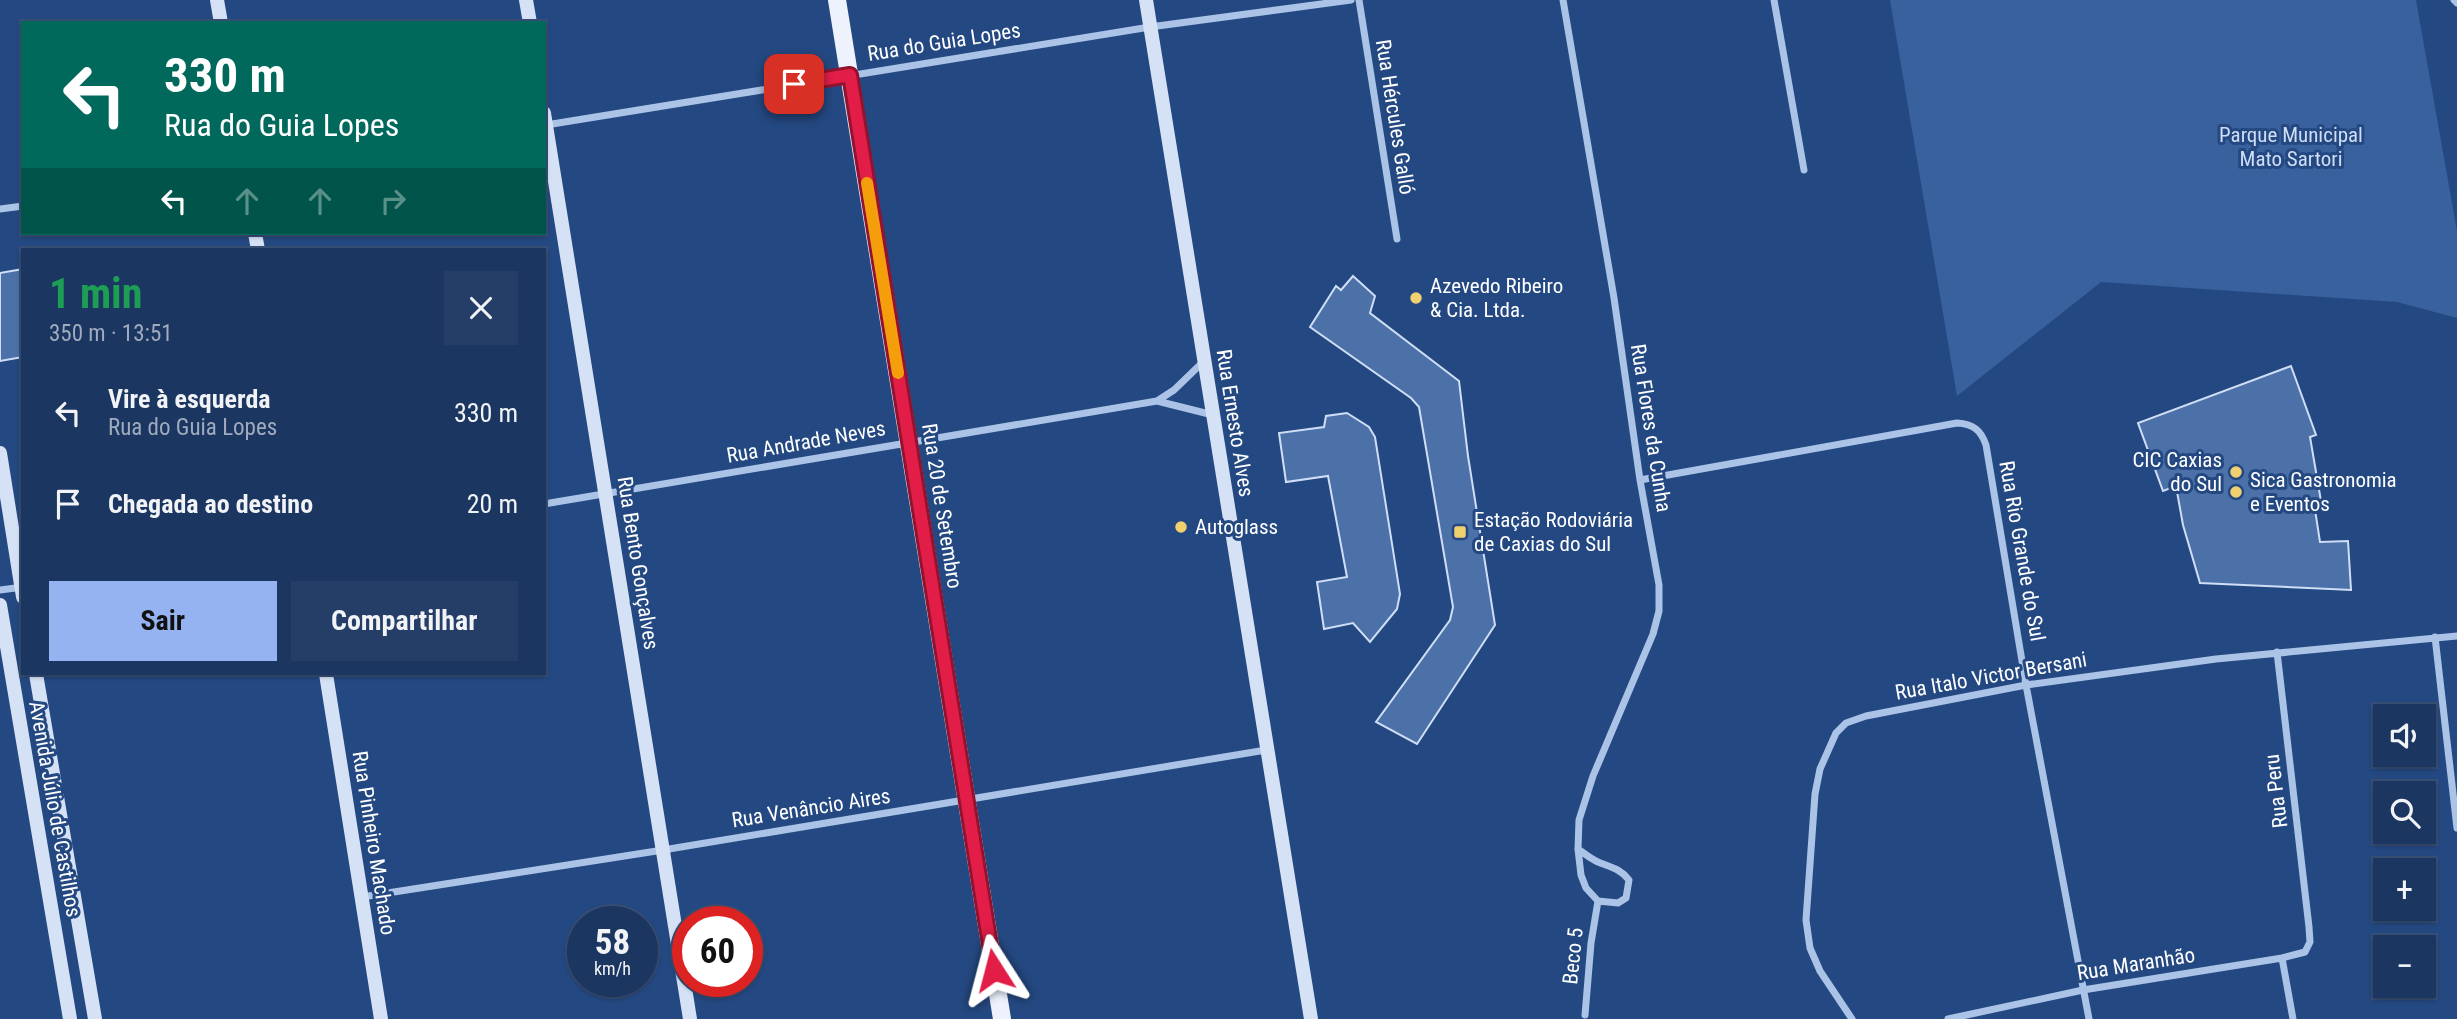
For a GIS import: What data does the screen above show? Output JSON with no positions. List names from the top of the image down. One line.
{"streets":{"main road":["Rua 20 de Setembro"],"street":["Rua do Guia Lopes","Rua Hércules Galló","Rua Ernesto Alves","Rua Flores da Cunha","Rua Andrade Neves","Rua Rio Grande do Sul","Rua Bento Gonçalves","Rua Italo Victor Bersani","Rua Peru","Rua Venâncio Aires","Avenida Júlio de Castilhos","Rua Pinheiro Machado","Beco 5","Rua Maranhão"]},"crossings":[["Rua do Guia Lopes","Rua Ernesto Alves"],["Rua do Guia Lopes","Rua 20 de Setembro"],["Rua Ernesto Alves","Rua Andrade Neves"],["Rua Ernesto Alves","Rua Venâncio Aires"],["Rua Flores da Cunha","Rua Rio Grande do Sul"],["Rua Flores da Cunha","Beco 5"],["Rua Andrade Neves","Rua 20 de Setembro"],["Rua Andrade Neves","Rua Bento Gonçalves"],["Rua 20 de Setembro","Rua Venâncio Aires"],["Rua Rio Grande do Sul","Rua Italo Victor Bersani"],["Rua Rio Grande do Sul","Rua Maranhão"],["Rua Bento Gonçalves","Rua Venâncio Aires"],["Rua Italo Victor Bersani","Rua Peru"],["Rua Peru","Rua Maranhão"],["Rua Venâncio Aires","Rua Pinheiro Machado"]],"parks":["Parque Municipal Mato Sartori"],"places":{"other":["Azevedo Ribeiro & Cia. Ltda.","CIC Caxias do Sul","Sica Gastronomia e Eventos","Autoglass"],"transit":["Estação Rodoviária de Caxias do Sul"]},"page":{"turn":["330 m","Rua do Guia Lopes"],"heading":["1 min","350 m · 13:51"],"list":[{"name":"Vire à esquerda","note":"Rua do Guia Lopes","value":"330 m"},{"name":"Chegada ao destino","value":"20 m"}],"buttons":["Sair","Compartilhar"],"map_buttons":["+","−"],"speed":"58 km/h","limit":"60"}}
